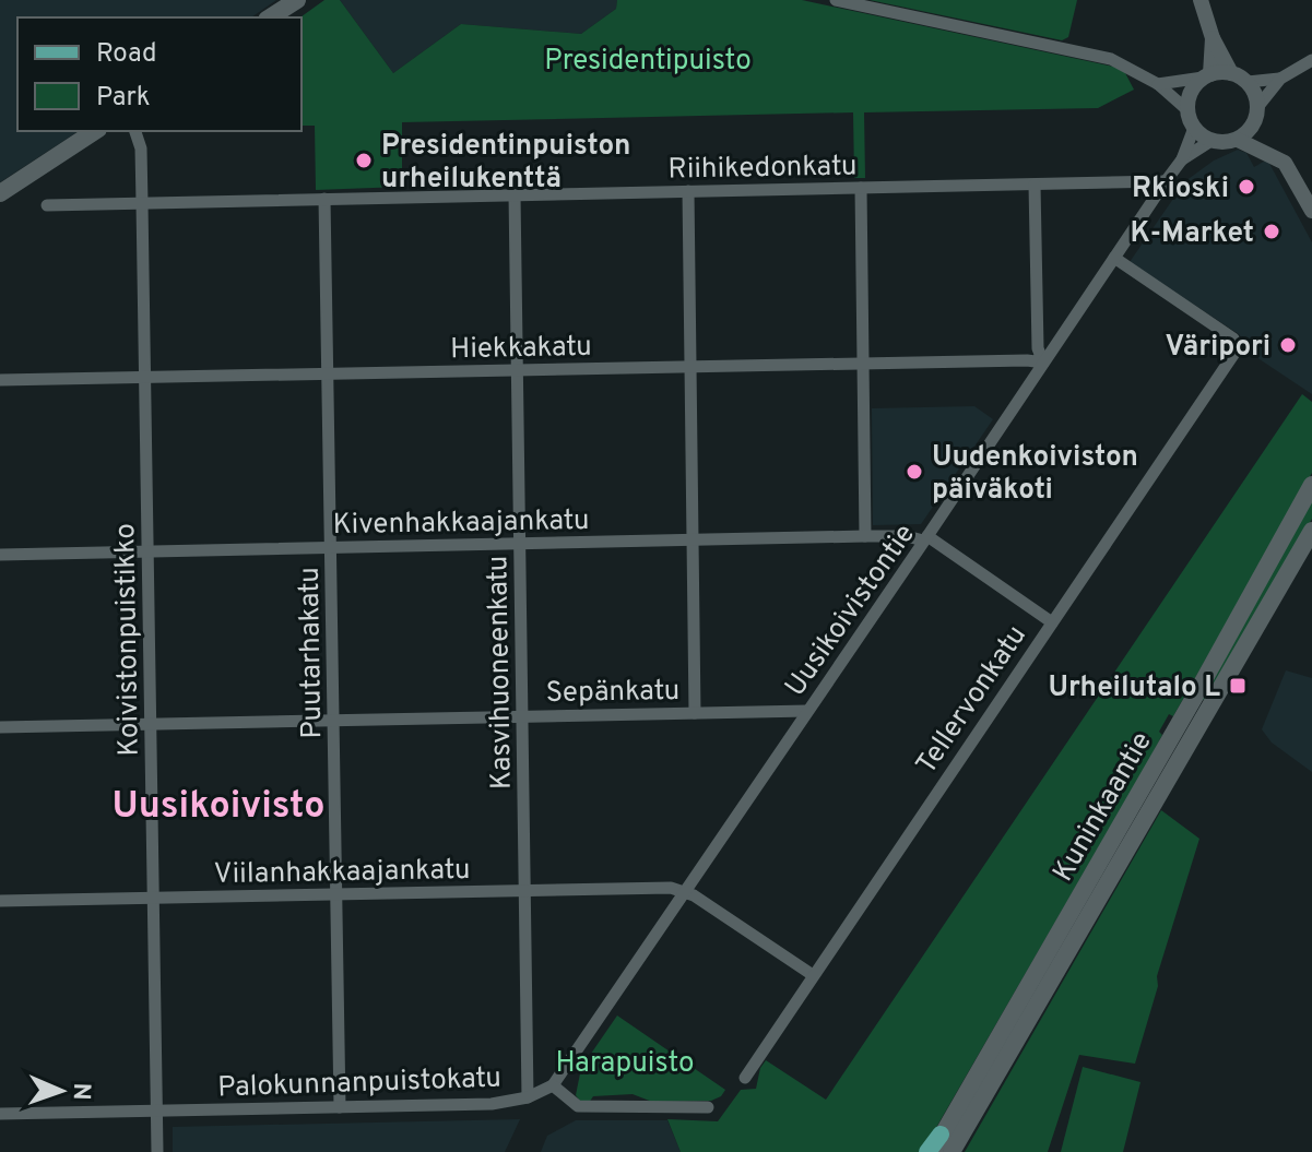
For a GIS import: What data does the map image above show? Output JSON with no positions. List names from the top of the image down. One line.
{"streets":{"main road":["Kuninkaantie"],"street":["Riihikedonkatu","Hiekkakatu","Kivenhakkaajankatu","Uusikoivistontie","Koivistonpuistikko","Puutarhakatu","Kasvihuoneenkatu","Sepänkatu","Tellervonkatu","Viilanhakkaajankatu","Palokunnanpuistokatu"]},"crossings":[["Riihikedonkatu","Uusikoivistontie"],["Riihikedonkatu","Koivistonpuistikko"],["Riihikedonkatu","Puutarhakatu"],["Riihikedonkatu","Kasvihuoneenkatu"],["Hiekkakatu","Uusikoivistontie"],["Hiekkakatu","Koivistonpuistikko"],["Hiekkakatu","Puutarhakatu"],["Hiekkakatu","Kasvihuoneenkatu"],["Kivenhakkaajankatu","Uusikoivistontie"],["Kivenhakkaajankatu","Koivistonpuistikko"],["Kivenhakkaajankatu","Puutarhakatu"],["Kivenhakkaajankatu","Kasvihuoneenkatu"],["Uusikoivistontie","Sepänkatu"],["Uusikoivistontie","Tellervonkatu"],["Uusikoivistontie","Viilanhakkaajankatu"],["Uusikoivistontie","Palokunnanpuistokatu"],["Koivistonpuistikko","Sepänkatu"],["Koivistonpuistikko","Viilanhakkaajankatu"],["Koivistonpuistikko","Palokunnanpuistokatu"],["Puutarhakatu","Sepänkatu"],["Puutarhakatu","Viilanhakkaajankatu"],["Puutarhakatu","Palokunnanpuistokatu"],["Kasvihuoneenkatu","Sepänkatu"],["Kasvihuoneenkatu","Viilanhakkaajankatu"],["Kasvihuoneenkatu","Palokunnanpuistokatu"]],"districts":["Uusikoivisto"],"parks":["Presidentipuisto","Harapuisto"],"places":{"other":["Presidentinpuiston urheilukenttä","Rkioski","K-Market","Väripori","Uudenkoiviston päiväkoti"],"transit":["Urheilutalo L"]},"legend":["Road","Park"],"north":"right"}
